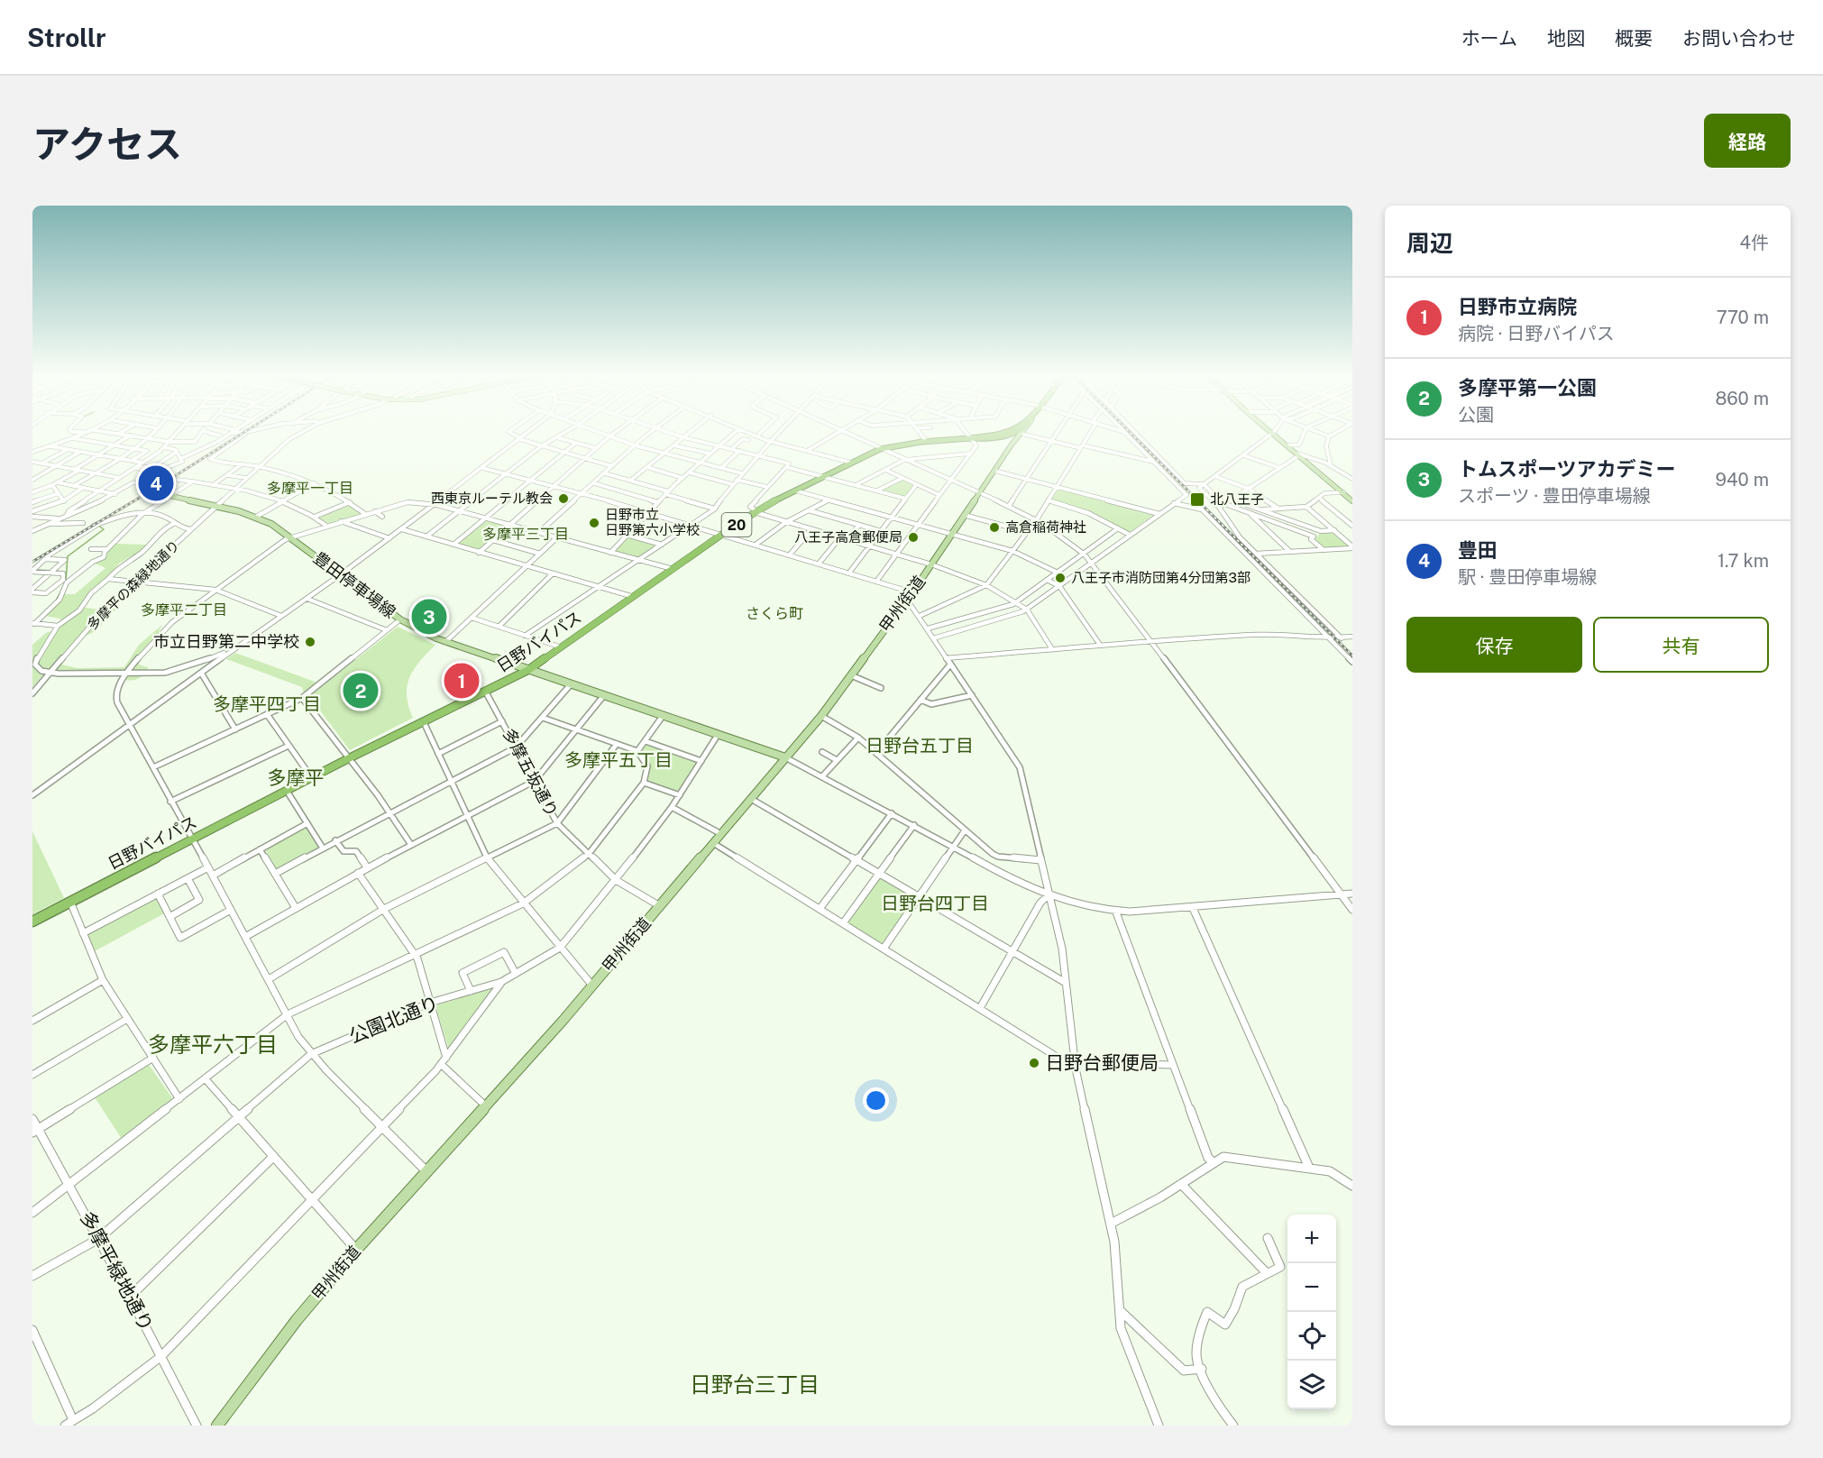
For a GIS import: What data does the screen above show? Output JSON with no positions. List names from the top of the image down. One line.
{"streets":{"highway":["20","日野バイパス"],"main road":["豊田停車場線","甲州街道"],"street":["多摩平の森緑地通り","多摩五坂通り","公園北通り","多摩平緑地通り"]},"crossings":[["多摩平の森緑地通り","豊田停車場線"],["豊田停車場線","甲州街道"],["豊田停車場線","日野バイパス"],["豊田停車場線","公園北通り"],["甲州街道","多摩五坂通り"],["日野バイパス","多摩五坂通り"],["多摩五坂通り","公園北通り"],["公園北通り","多摩平緑地通り"]],"districts":["多摩平一丁目","多摩平三丁目","多摩平二丁目","さくら町","多摩平四丁目","日野台五丁目","多摩平五丁目","多摩平","日野台四丁目","多摩平六丁目","日野台三丁目"],"places":{"other":["西東京ルーテル教会","日野市立 日野第六小学校","高倉稲荷神社","八王子高倉郵便局","八王子市消防団第4分団第3部","市立日野第二中学校","日野台郵便局"],"transit":["北八王子"]},"page":{"header":"Strollr","nav":["ホーム","地図","概要","お問い合わせ"],"title":"アクセス","buttons":["経路",["保存","共有"]],"heading":["周辺","4件"],"list":[{"mark":"1","name":"日野市立病院","note":"病院 · 日野バイパス","value":"770 m"},{"mark":"2","name":"多摩平第一公園","note":"公園","value":"860 m"},{"mark":"3","name":"トムスポーツアカデミー","note":"スポーツ · 豊田停車場線","value":"940 m"},{"mark":"4","name":"豊田","note":"駅 · 豊田停車場線","value":"1.7 km"}],"pins":["4","3","1","2"],"map_buttons":["+","−"]}}
